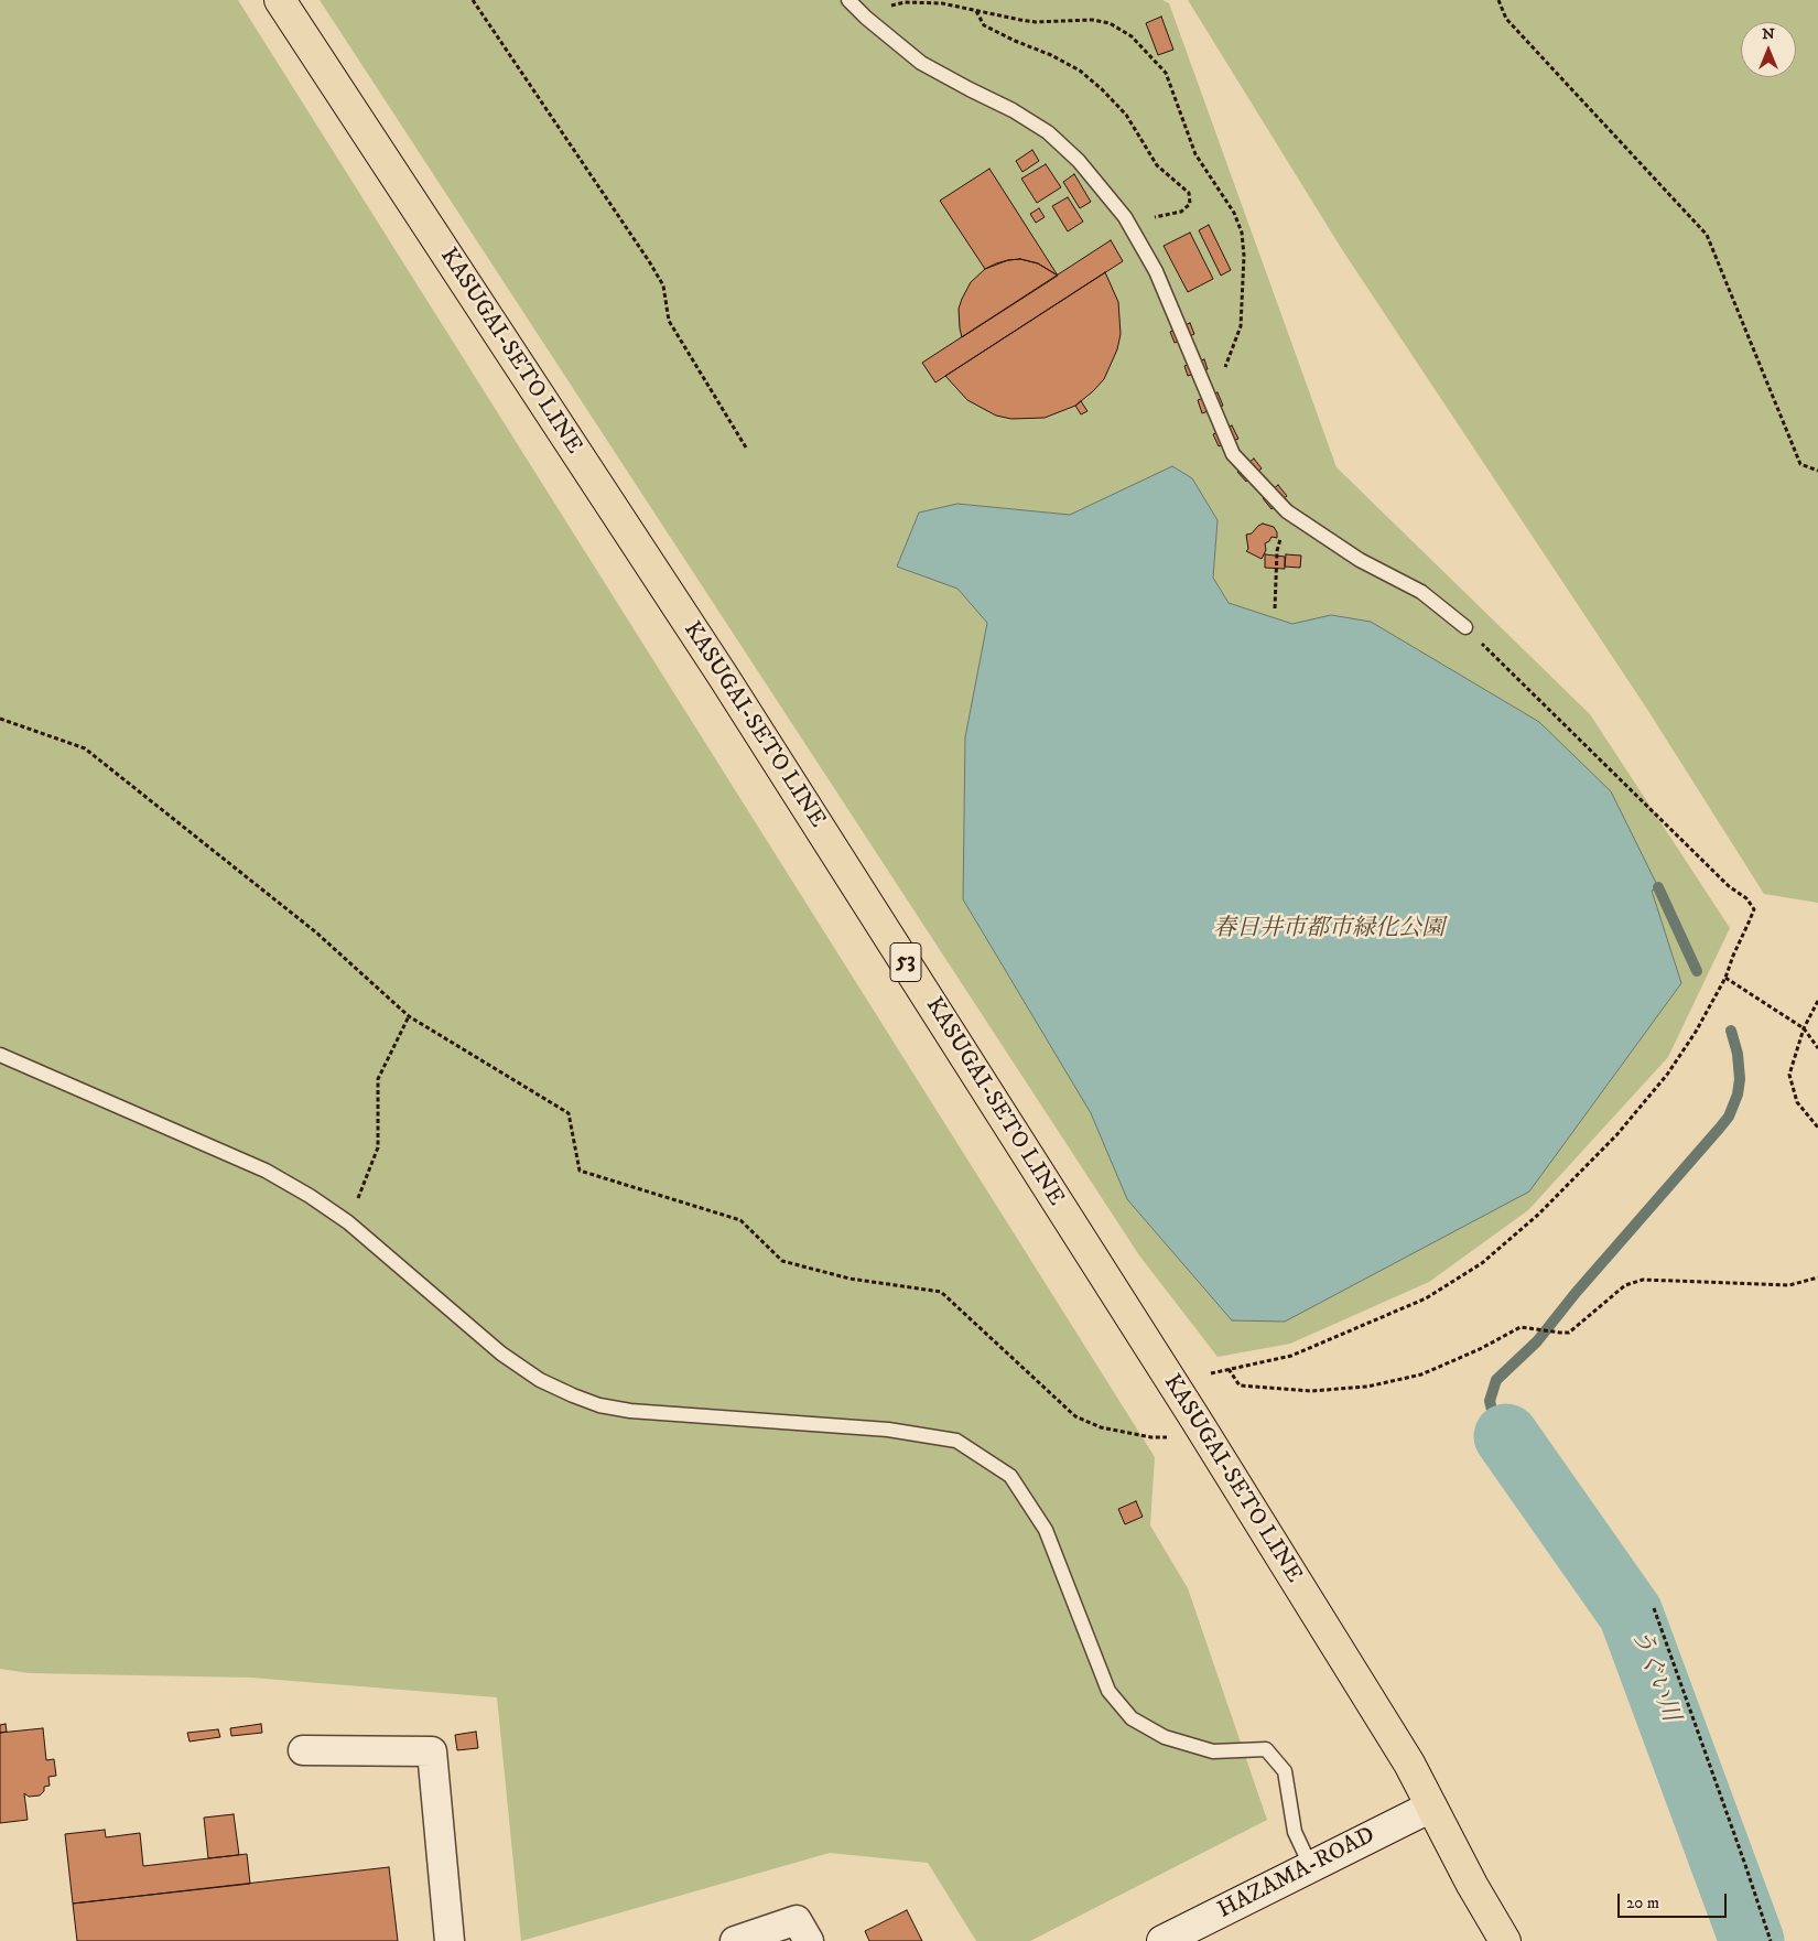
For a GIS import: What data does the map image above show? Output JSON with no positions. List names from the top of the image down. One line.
{"streets":{"main road":["KASUGAI-SETO LINE","53"],"street":["HAZAMA-ROAD"]},"crossings":[["KASUGAI-SETO LINE","HAZAMA-ROAD"]],"water":["うぐい川"],"parks":["春日井市都市緑化公園"],"scale_bar":"20 m","north":"top"}
